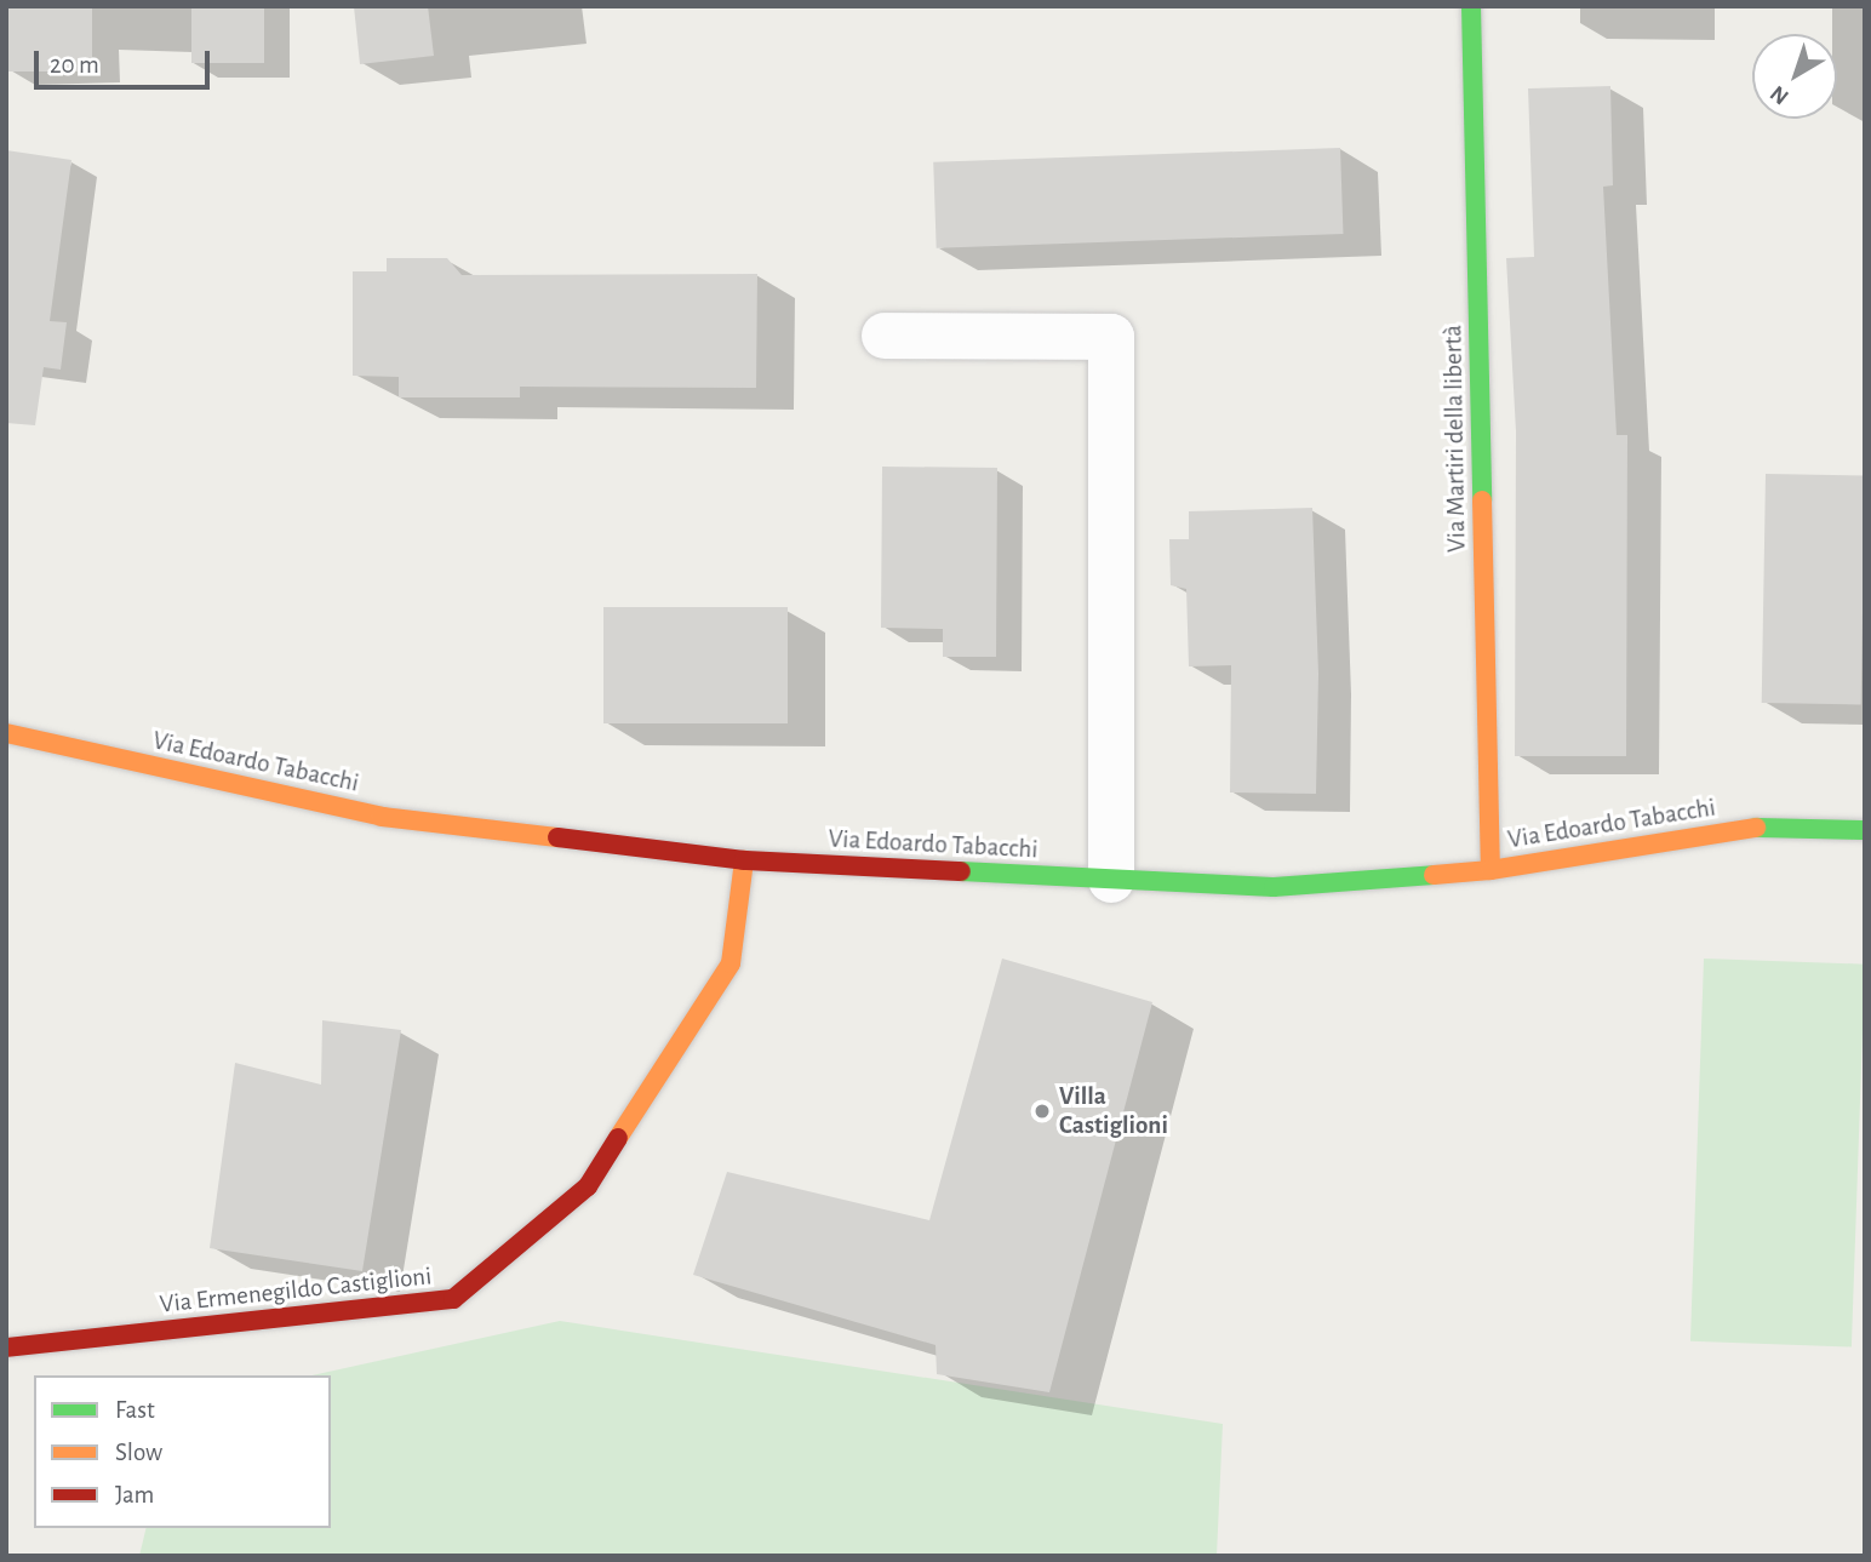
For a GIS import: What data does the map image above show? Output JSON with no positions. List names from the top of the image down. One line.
{"streets":{"street":["Via Martiri della libertà","Via Edoardo Tabacchi","Via Ermenegildo Castiglioni"]},"crossings":[["Via Martiri della libertà","Via Edoardo Tabacchi"],["Via Edoardo Tabacchi","Via Ermenegildo Castiglioni"]],"places":["Villa Castiglioni"],"legend":["Fast","Slow","Jam"],"scale_bar":"20 m","north":"bottom left"}
